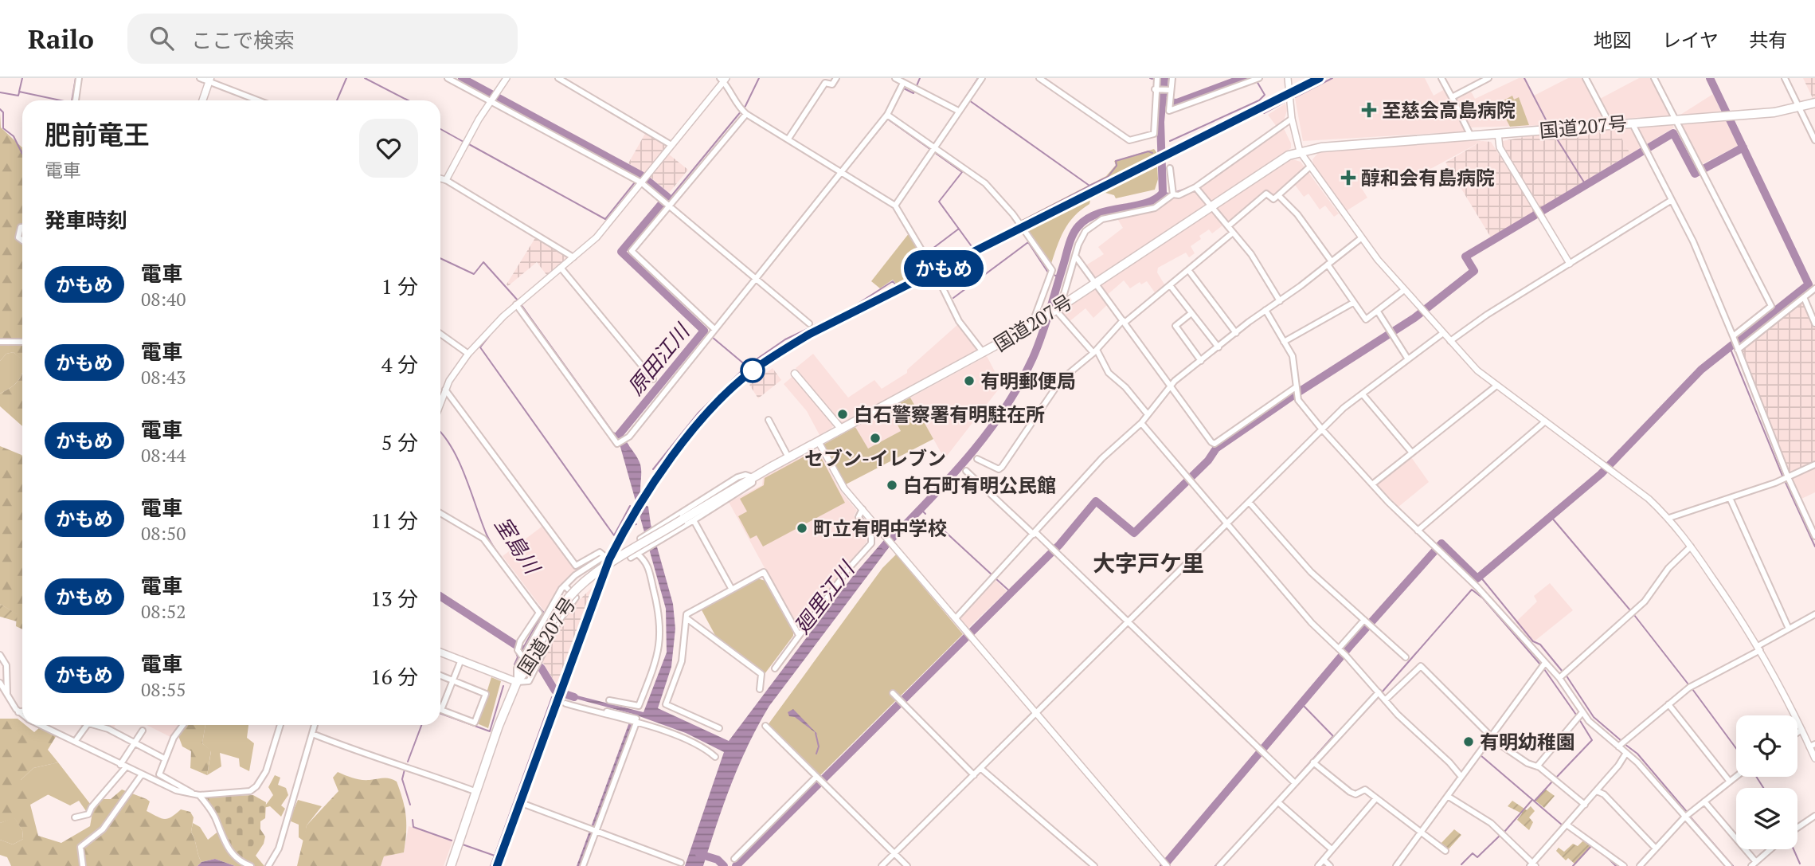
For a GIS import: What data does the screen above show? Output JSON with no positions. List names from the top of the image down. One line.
{"streets":{"highway":["国道207号"]},"districts":["大字戸ケ里"],"water":["原田江川","室島川","廻里江川"],"places":{"health":["至慈会高島病院","醇和会有島病院"],"other":["有明郵便局","白石警察署有明駐在所","セブン-イレブン","白石町有明公民館","町立有明中学校","有明幼稚園"]},"page":{"header":"Railo","search":"ここで検索","nav":["地図","レイヤ","共有"],"on_map":"かもめ","heading":[["肥前竜王","電車"],"発車時刻"],"list":[{"mark":"かもめ","name":"電車","note":"08:40","value":"1 分"},{"mark":"かもめ","name":"電車","note":"08:43","value":"4 分"},{"mark":"かもめ","name":"電車","note":"08:44","value":"5 分"},{"mark":"かもめ","name":"電車","note":"08:50","value":"11 分"},{"mark":"かもめ","name":"電車","note":"08:52","value":"13 分"},{"mark":"かもめ","name":"電車","note":"08:55","value":"16 分"}]}}
